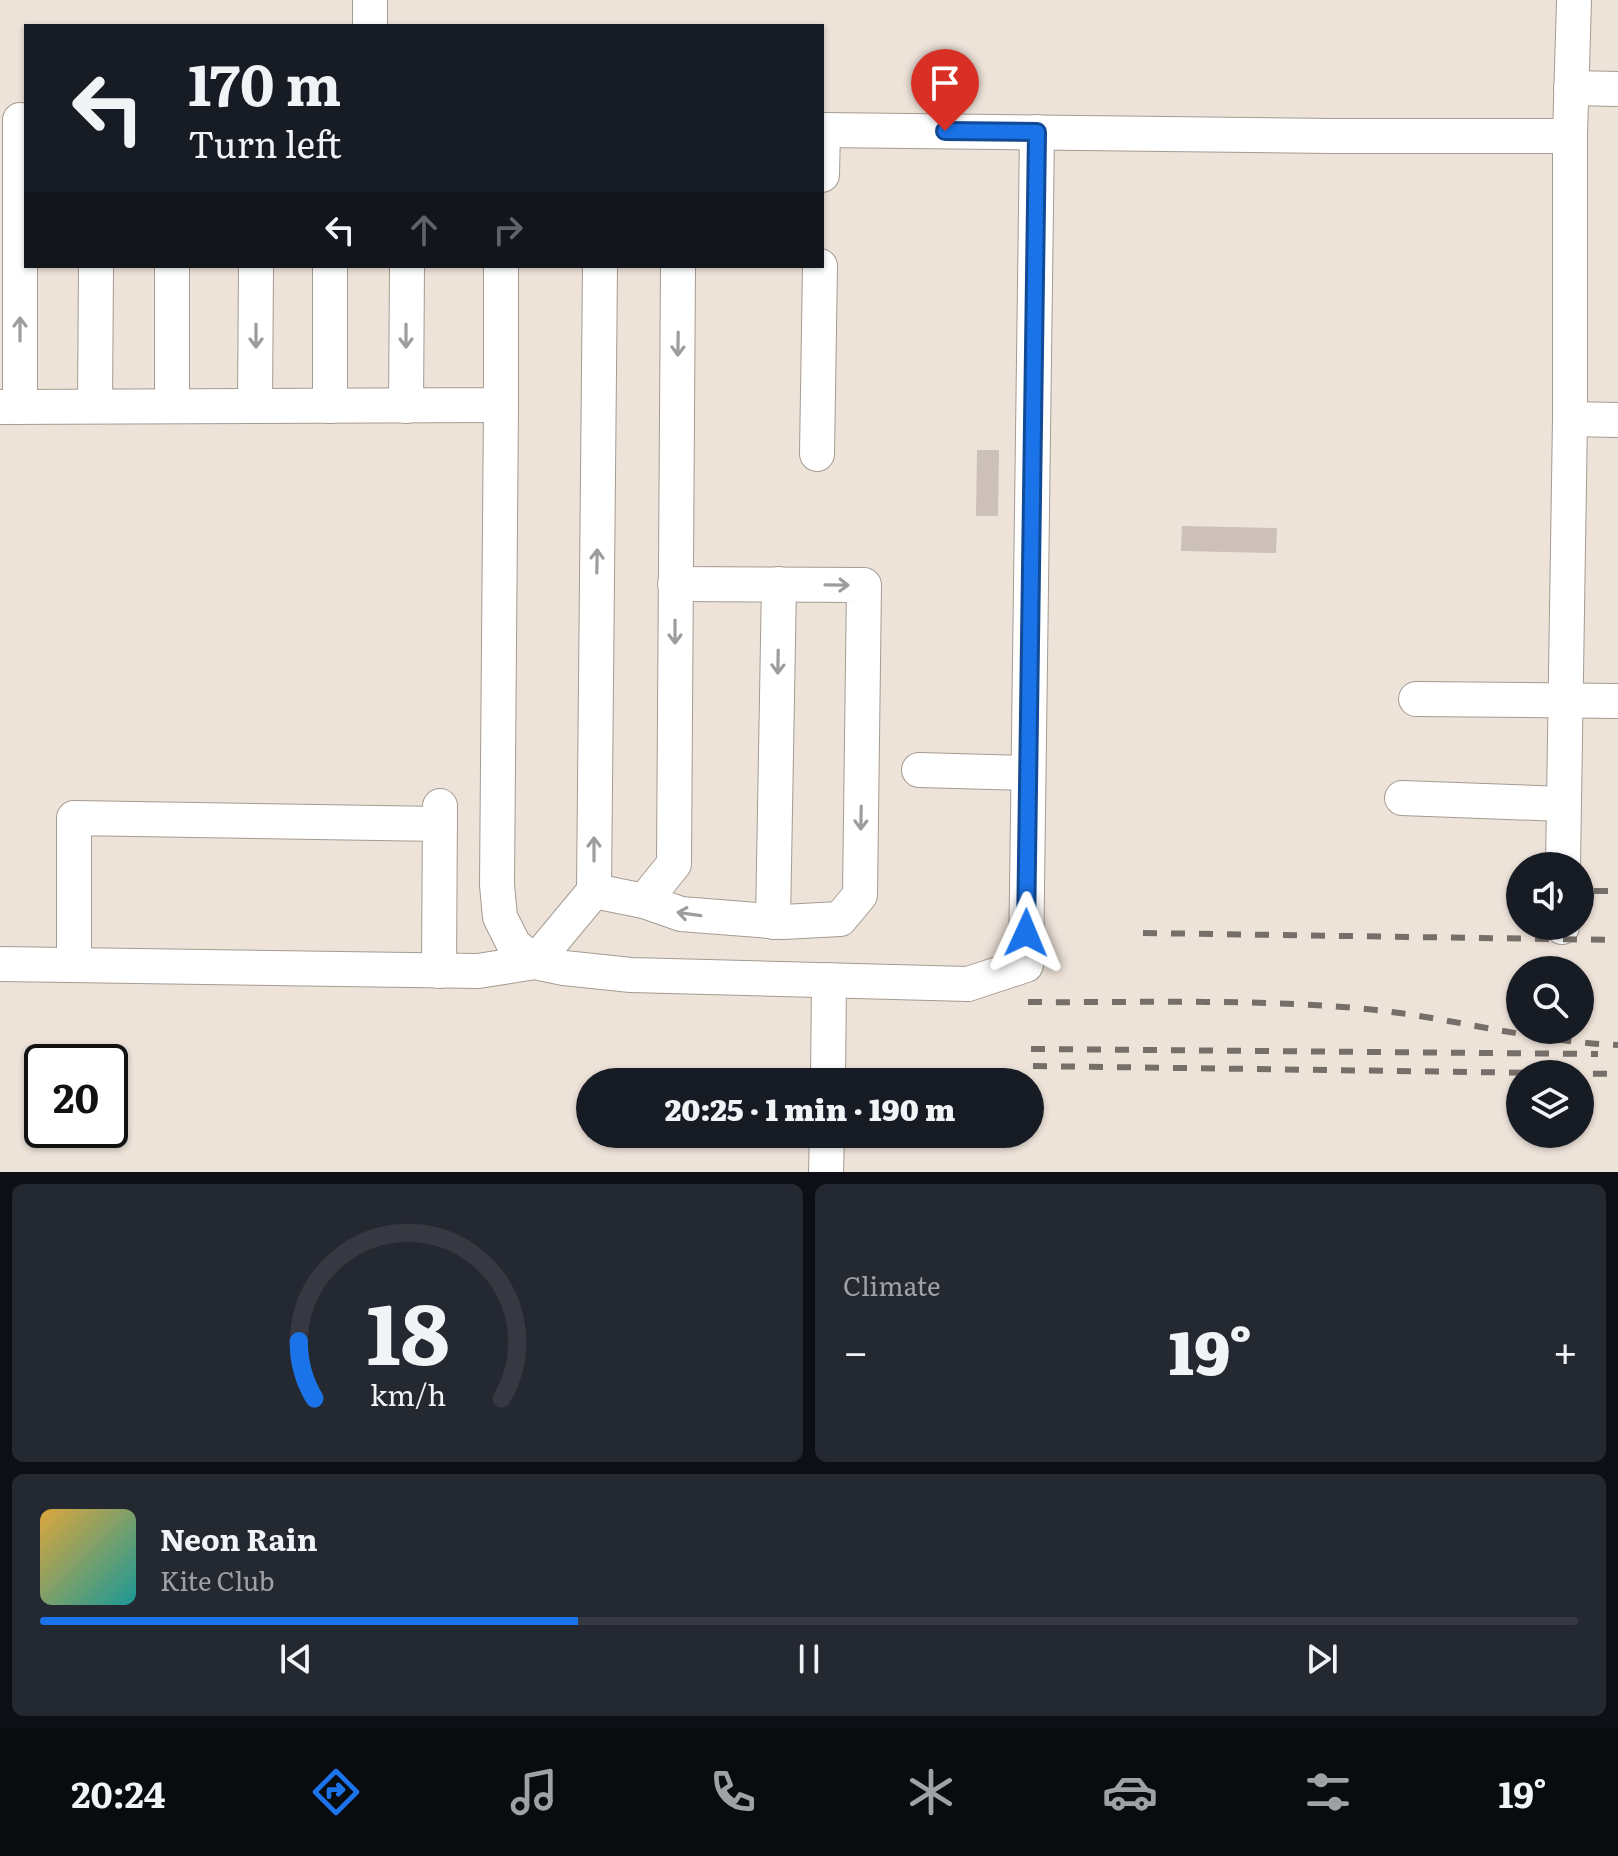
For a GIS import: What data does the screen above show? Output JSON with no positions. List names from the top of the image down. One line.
{"page":{"turn":["170 m","Turn left"],"limit":"20","trip":"20:25 · 1 min · 190 m","tile":"Climate","heat":["−","19°","+"],"song":["Neon Rain","Kite Club"],"tabs":["20:24","19°"],"gauge":["18","km/h"]}}
